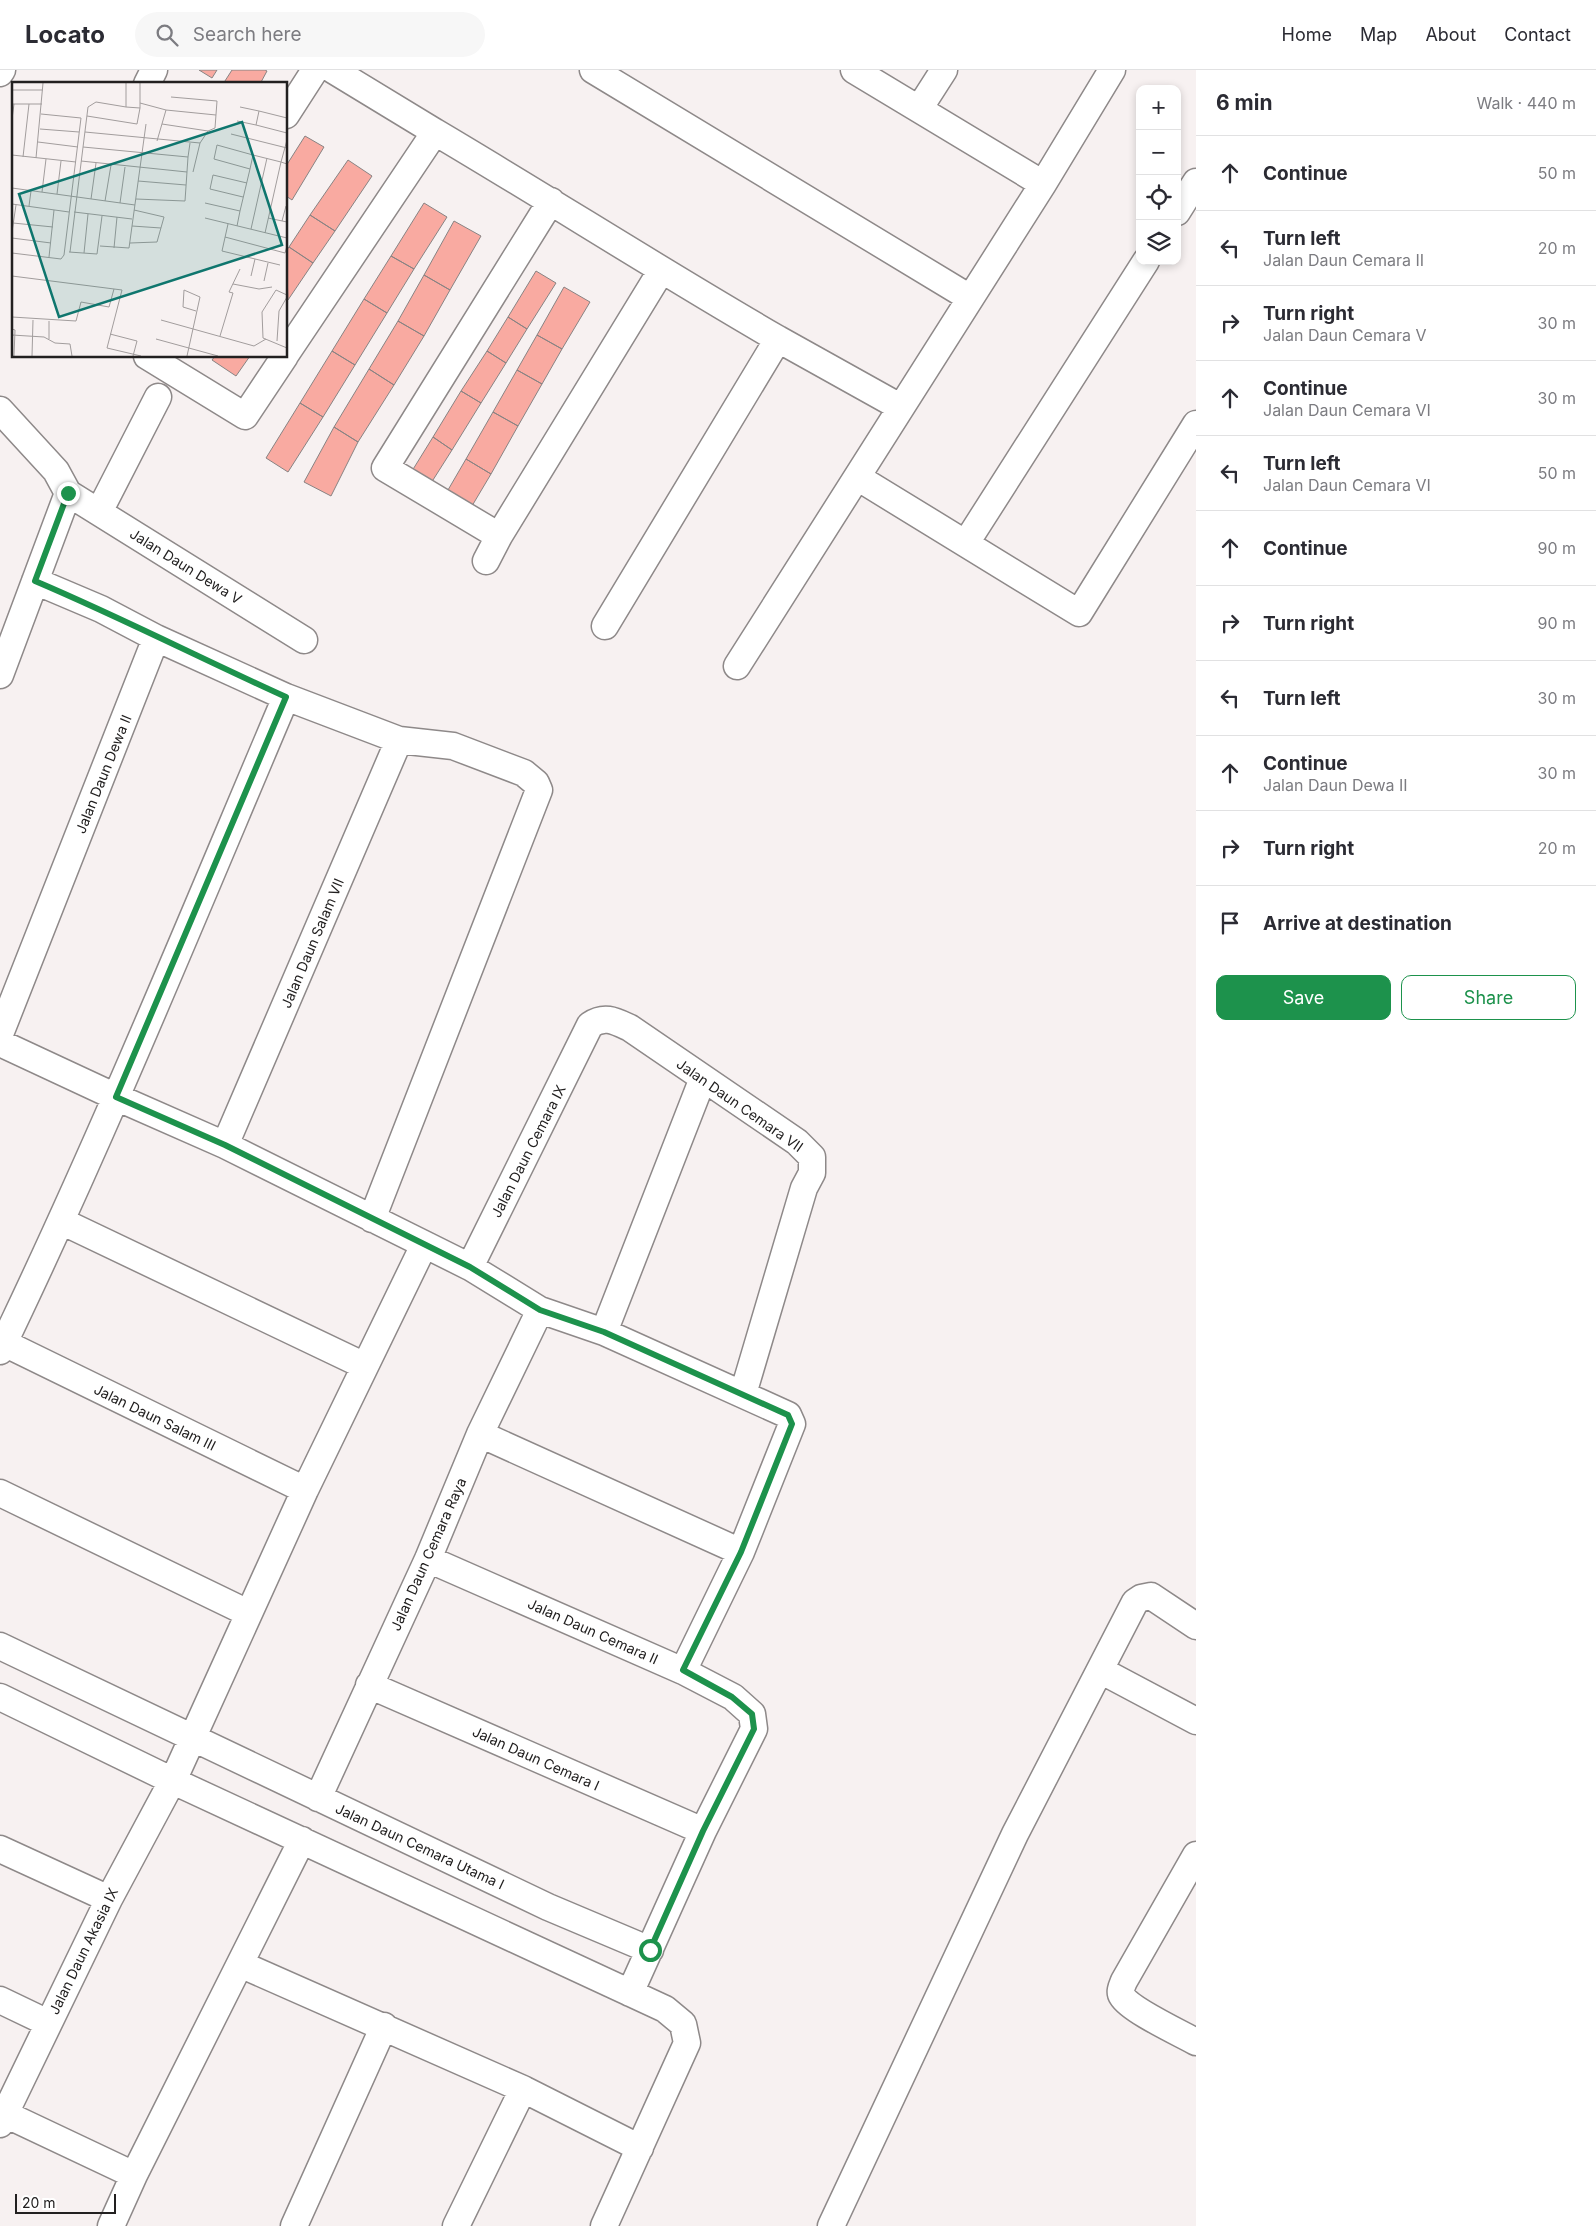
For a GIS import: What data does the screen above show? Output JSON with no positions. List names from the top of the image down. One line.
{"streets":{"street":["Jalan Daun Dewa V","Jalan Daun Dewa II","Jalan Daun Salam VII","Jalan Daun Cemara VII","Jalan Daun Cemara IX","Jalan Daun Salam III","Jalan Daun Cemara Raya","Jalan Daun Cemara II","Jalan Daun Cemara I","Jalan Daun Cemara Utama I","Jalan Daun Akasia IX"]},"crossings":[["Jalan Daun Cemara VII","Jalan Daun Cemara IX"],["Jalan Daun Salam III","Jalan Daun Akasia IX"],["Jalan Daun Cemara Raya","Jalan Daun Cemara II"],["Jalan Daun Cemara Raya","Jalan Daun Cemara I"],["Jalan Daun Cemara Raya","Jalan Daun Cemara Utama I"],["Jalan Daun Cemara II","Jalan Daun Cemara I"],["Jalan Daun Cemara Utama I","Jalan Daun Akasia IX"]],"scale_bar":"20 m","page":{"header":"Locato","search":"Search here","nav":["Home","Map","About","Contact"],"heading":["6 min","Walk · 440 m"],"map_buttons":["+","−"],"list":[["Continue","50 m"],["Turn left","Jalan Daun Cemara II","20 m"],["Turn right","Jalan Daun Cemara V","30 m"],["Continue","Jalan Daun Cemara VI","30 m"],["Turn left","Jalan Daun Cemara VI","50 m"],["Continue","90 m"],["Turn right","90 m"],["Turn left","30 m"],["Continue","Jalan Daun Dewa II","30 m"],["Turn right","20 m"],"Arrive at destination"],"buttons":["Save","Share"],"scale":"20 m"}}
